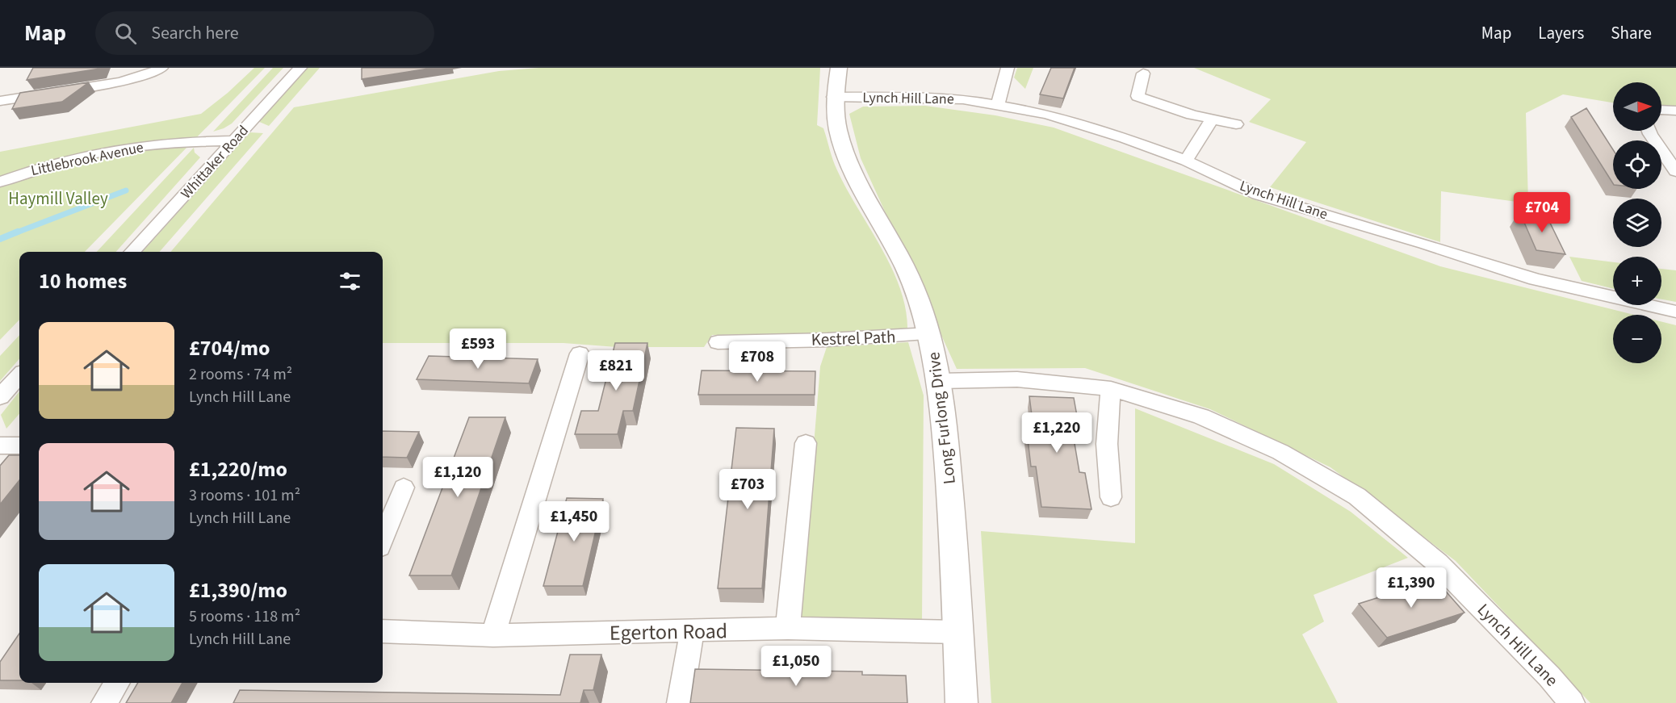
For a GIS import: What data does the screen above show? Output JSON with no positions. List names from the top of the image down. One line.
{"streets":{"street":["Lynch Hill Lane","Littlebrook Avenue","Whittaker Road","Kestrel Path","Long Furlong Drive","Egerton Road"]},"crossings":[["Lynch Hill Lane","Long Furlong Drive"],["Littlebrook Avenue","Whittaker Road"],["Kestrel Path","Long Furlong Drive"],["Long Furlong Drive","Egerton Road"]],"parks":["Haymill Valley"],"north":"right","page":{"header":"Map","search":"Search here","nav":["Map","Layers","Share"],"map_buttons":["+","−"],"price":["£704","£593","£708","£821","£1,220","£1,120","£703","£1,450","£1,390","£1,050"],"heading":"10 homes","list":[{"name":"£704/mo","note":"2 rooms · 74 m² · Lynch Hill Lane"},{"name":"£1,220/mo","note":"3 rooms · 101 m² · Lynch Hill Lane"},{"name":"£1,390/mo","note":"5 rooms · 118 m² · Lynch Hill Lane"}]}}
